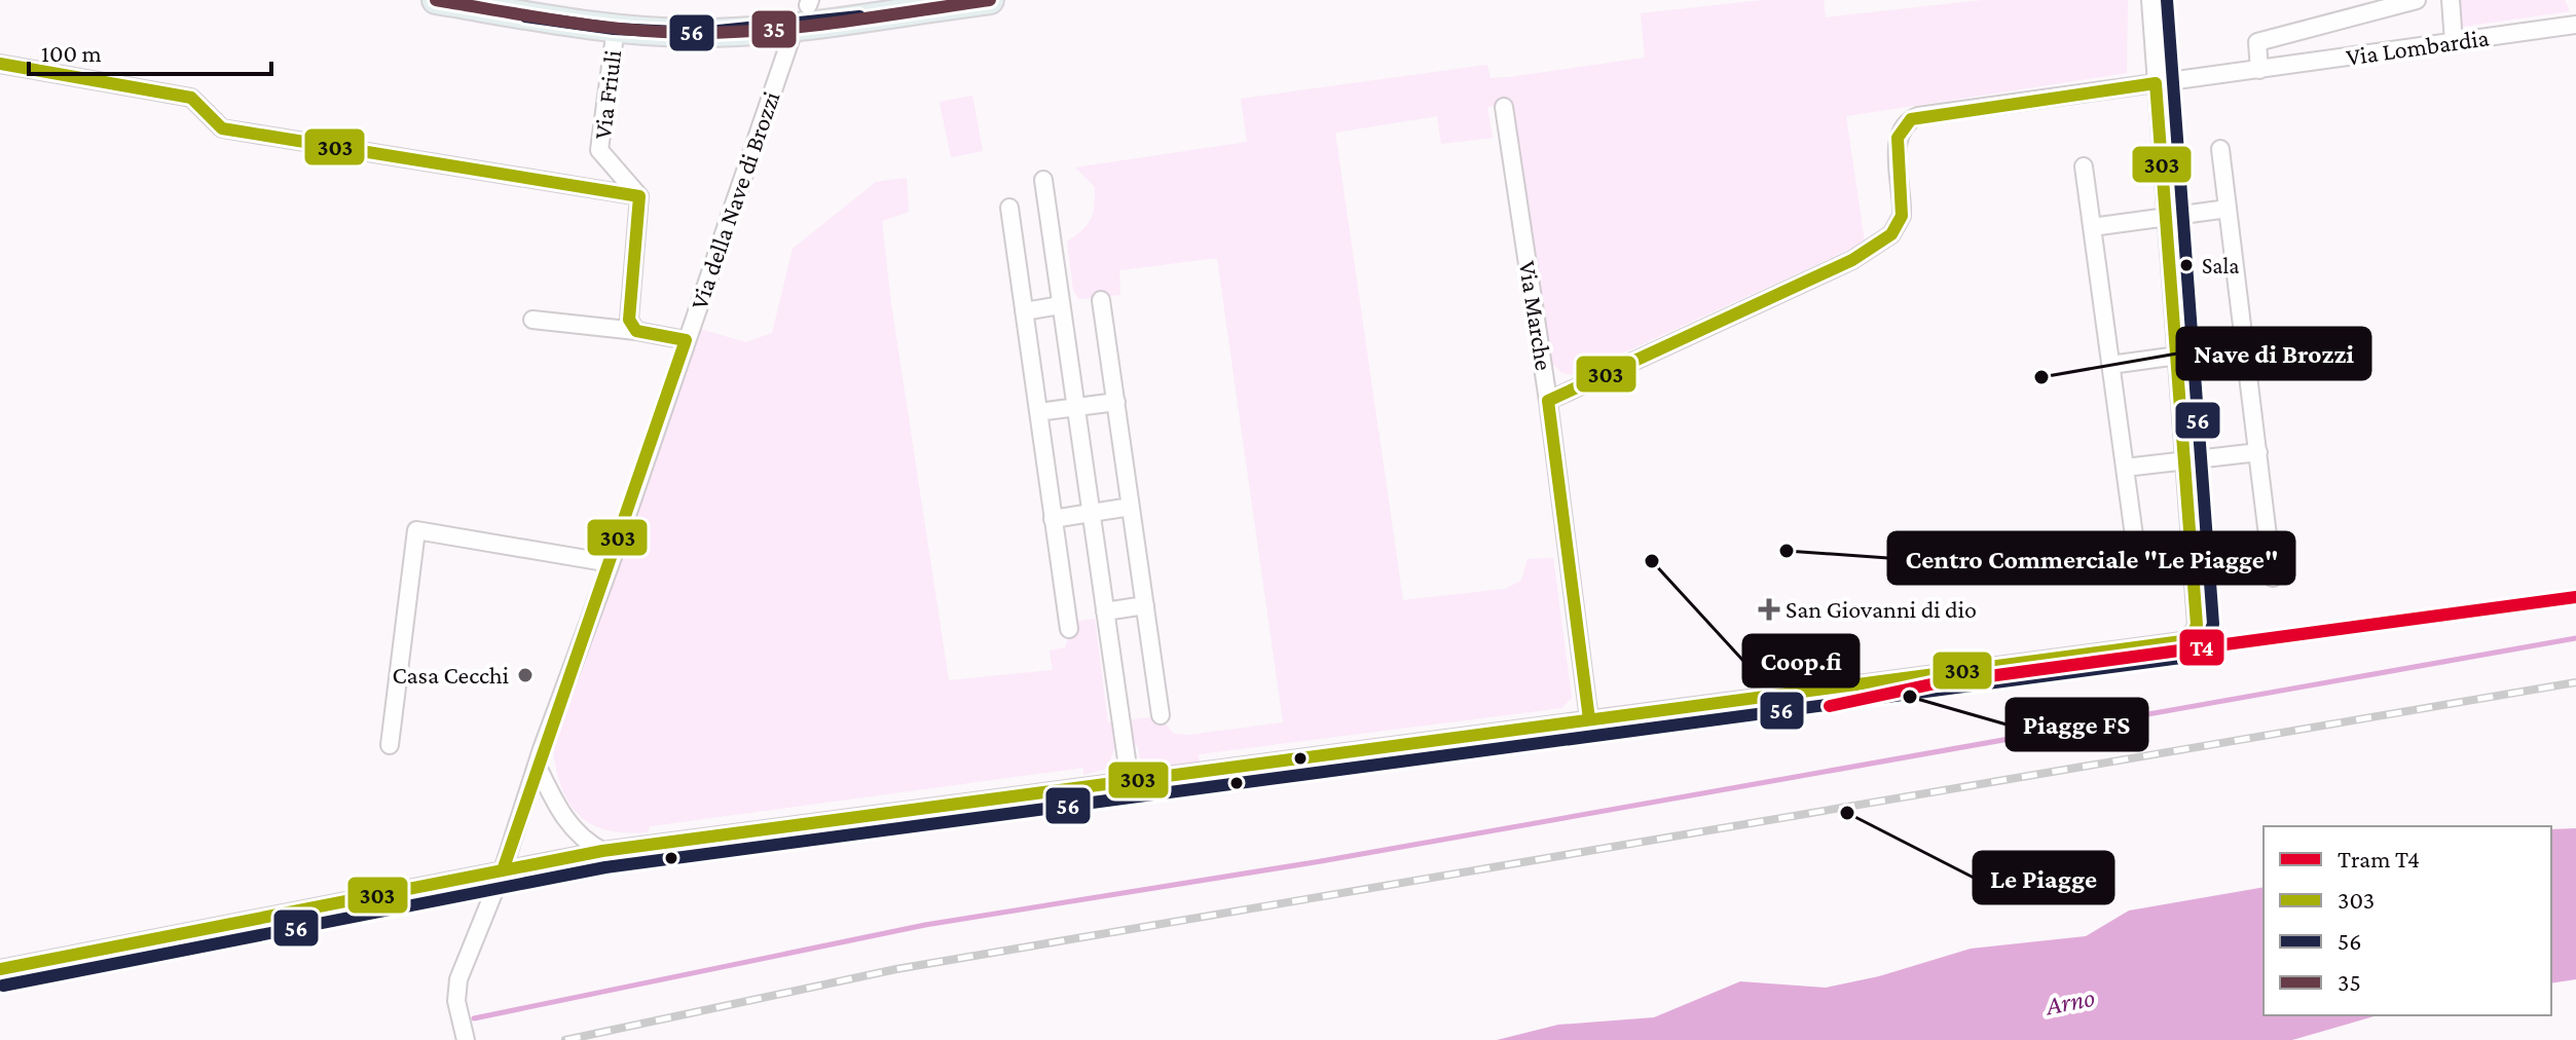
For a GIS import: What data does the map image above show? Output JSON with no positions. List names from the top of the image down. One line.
{"streets":{"street":["Via Lombardia","Via Friuli","Via della Nave di Brozzi","Via Marche"]},"crossings":[["Via Lombardia","Via Marche"]],"water":["Arno"],"places":{"other":["Sala","Nave di Brozzi","Centro Commerciale \"Le Piagge\"","Coop.fi","Casa Cecchi","Piagge FS","Le Piagge"],"health":["San Giovanni di dio"]},"lines":["transit line 56","transit line 35","transit line 303","tram line T4"],"legend":["Tram T4","303","56","35"],"scale_bar":"100 m"}
